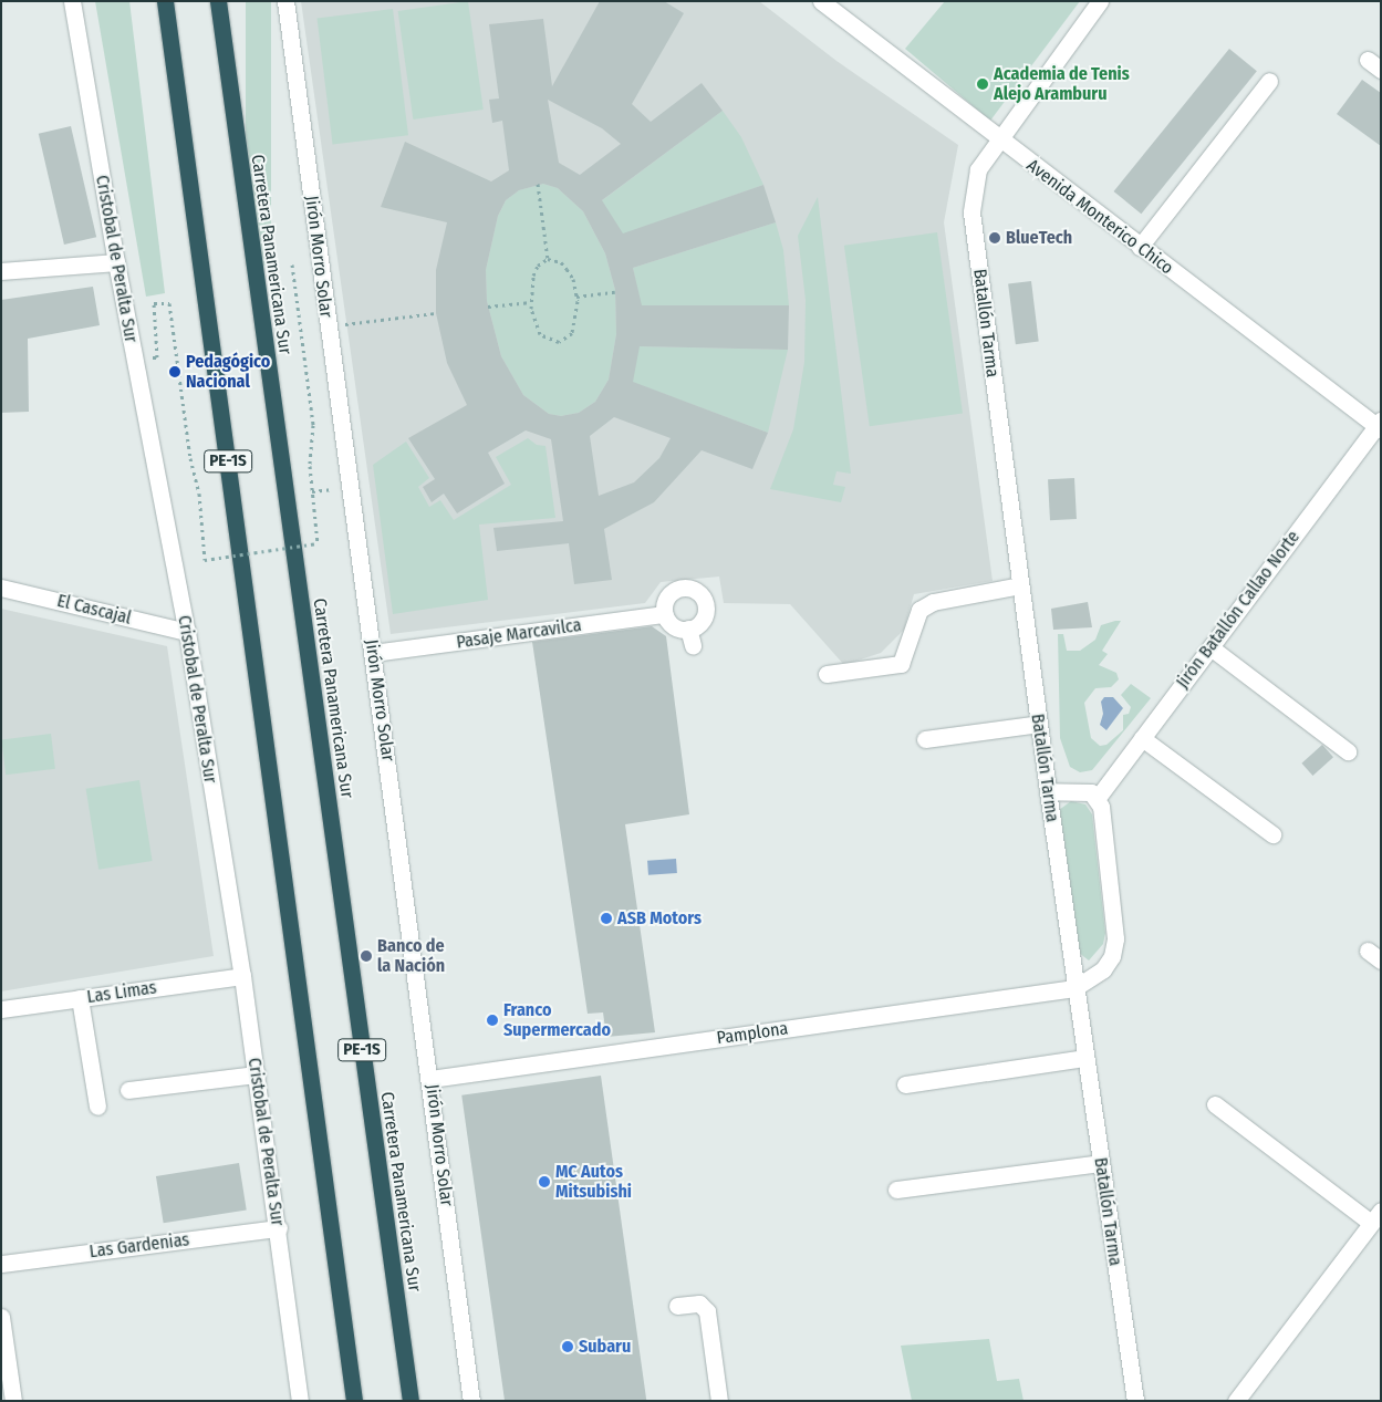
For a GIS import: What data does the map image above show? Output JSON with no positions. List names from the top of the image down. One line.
{"streets":{"highway":["Carretera Panamericana Sur","PE-1S"],"street":["Avenida Monterico Chico","Jirón Morro Solar","Cristobal de Peralta Sur","Batallón Tarma","El Cascajal","Jirón Batallón Callao Norte","Pasaje Marcavilca","Las Limas","Pamplona","Las Gardenias"]},"crossings":[["Avenida Monterico Chico","Batallón Tarma"],["Avenida Monterico Chico","Jirón Batallón Callao Norte"],["Jirón Morro Solar","Pasaje Marcavilca"],["Jirón Morro Solar","Pamplona"],["Cristobal de Peralta Sur","El Cascajal"],["Cristobal de Peralta Sur","Las Limas"],["Cristobal de Peralta Sur","Las Gardenias"],["Batallón Tarma","Pamplona"]],"places":["Academia de Tenis Alejo Aramburu","BlueTech","Pedagógico Nacional","ASB Motors","Banco de la Nación","Franco Supermercado","MC Autos Mitsubishi","Subaru"]}
